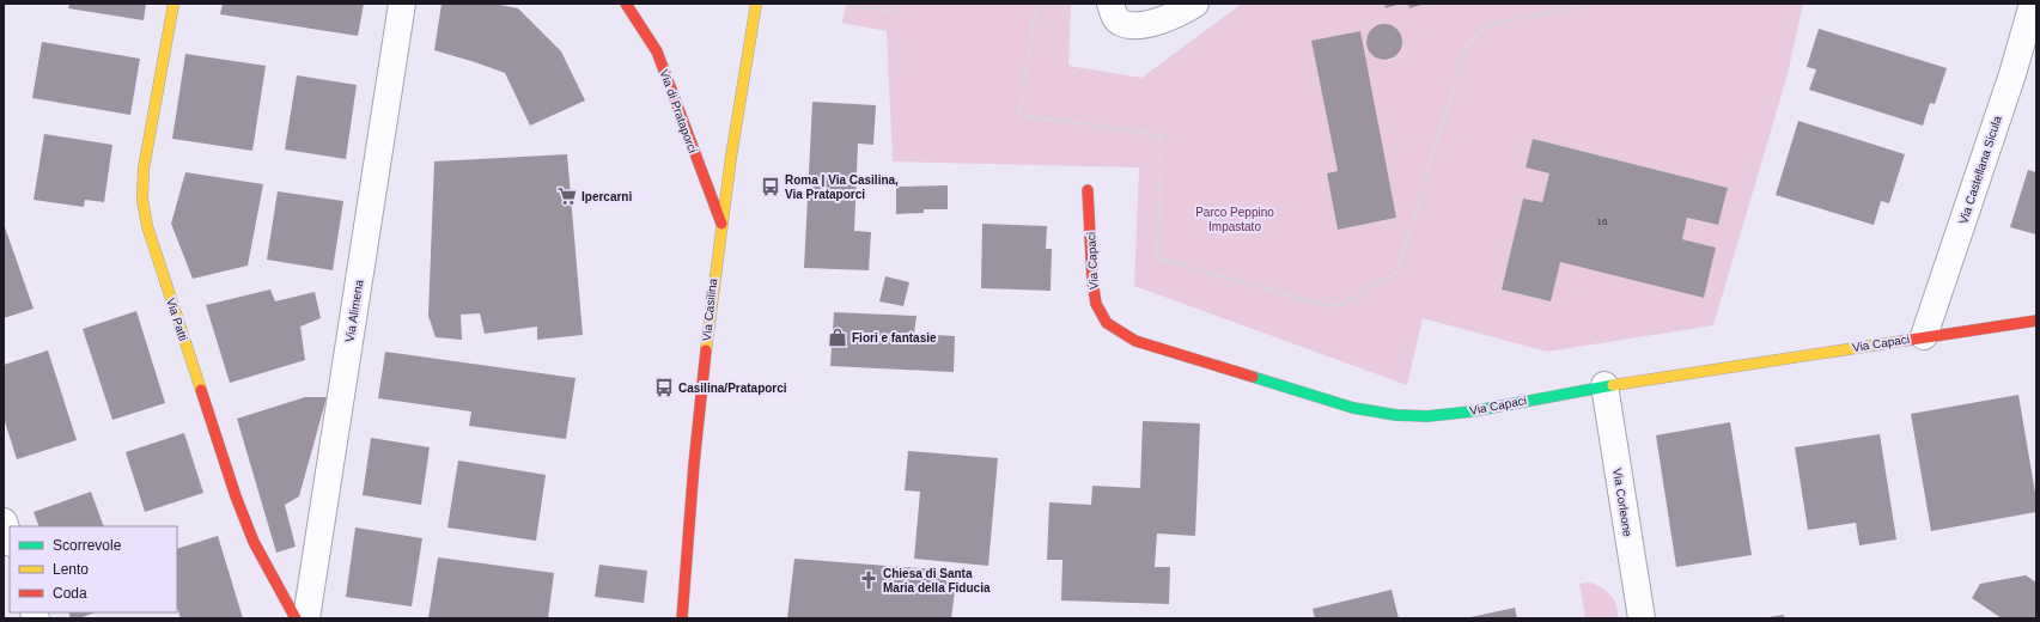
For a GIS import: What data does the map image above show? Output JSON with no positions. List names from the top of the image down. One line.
{"streets":{"street":["Via di Prataporci","Via Castellana Sicula","Via Capaci","Via Casilina","Via Alimena","Via Patti","Via Corleone"]},"crossings":[["Via di Prataporci","Via Casilina"],["Via Castellana Sicula","Via Capaci"],["Via Capaci","Via Corleone"]],"parks":["Parco Peppino Impastato"],"places":{"bus stop":["Roma | Via Casilina, Via Prataporci","Casilina/Prataporci"],"supermarket":["Ipercarni"],"shop":["Fiori e fantasie"],"church":["Chiesa di Santa Maria della Fiducia"]},"house_numbers":["16"],"legend":["Scorrevole","Lento","Coda"]}
